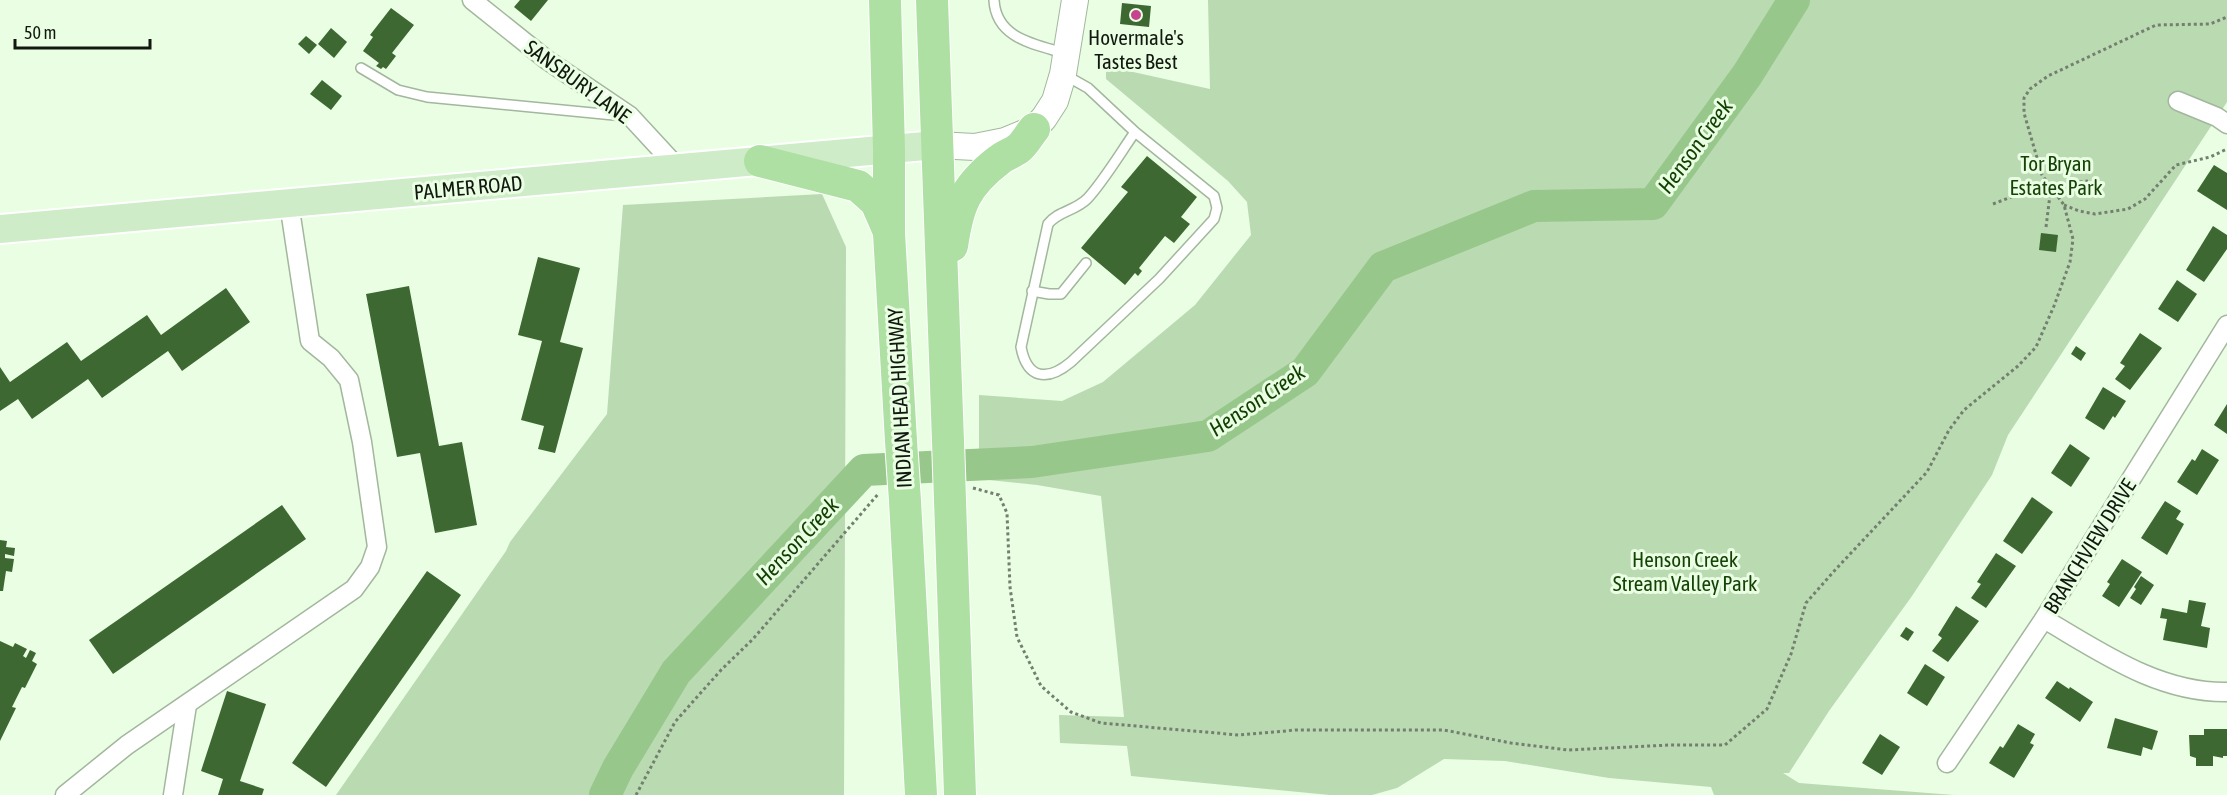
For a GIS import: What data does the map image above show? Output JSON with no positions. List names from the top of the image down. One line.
{"streets":{"highway":["INDIAN HEAD HIGHWAY"],"main road":["PALMER ROAD"],"street":["SANSBURY LANE","BRANCHVIEW DRIVE"]},"crossings":[["SANSBURY LANE","PALMER ROAD"],["PALMER ROAD","INDIAN HEAD HIGHWAY"]],"water":["Henson Creek"],"parks":["Tor Bryan Estates Park","Henson Creek Stream Valley Park"],"places":["Hovermale's Tastes Best"],"scale_bar":"50 m"}
